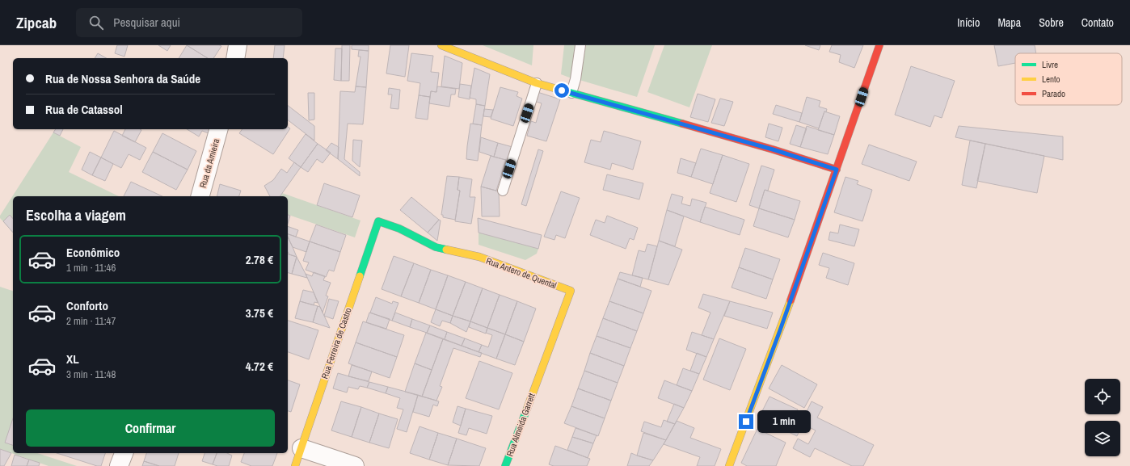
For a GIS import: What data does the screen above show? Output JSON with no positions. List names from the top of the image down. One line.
{"streets":{"street":["Rua da Amieira","Rua Antero de Quental","Rua Ferreira de Castro","Rua Almeida Garrett"]},"crossings":[["Rua Antero de Quental","Rua Ferreira de Castro"],["Rua Antero de Quental","Rua Almeida Garrett"]],"legend":["Livre","Lento","Parado"],"page":{"header":"Zipcab","search":"Pesquisar aqui","nav":["Início","Mapa","Sobre","Contato"],"banner":["Rua de Nossa Senhora da Saúde","Rua de Catassol"],"heading":"Escolha a viagem","list":[{"name":"Econômico","note":"1 min · 11:46","value":"2.78 €"},{"name":"Conforto","note":"2 min · 11:47","value":"3.75 €"},{"name":"XL","note":"3 min · 11:48","value":"4.72 €"}],"buttons":"Confirmar","bubble":"1 min"}}
